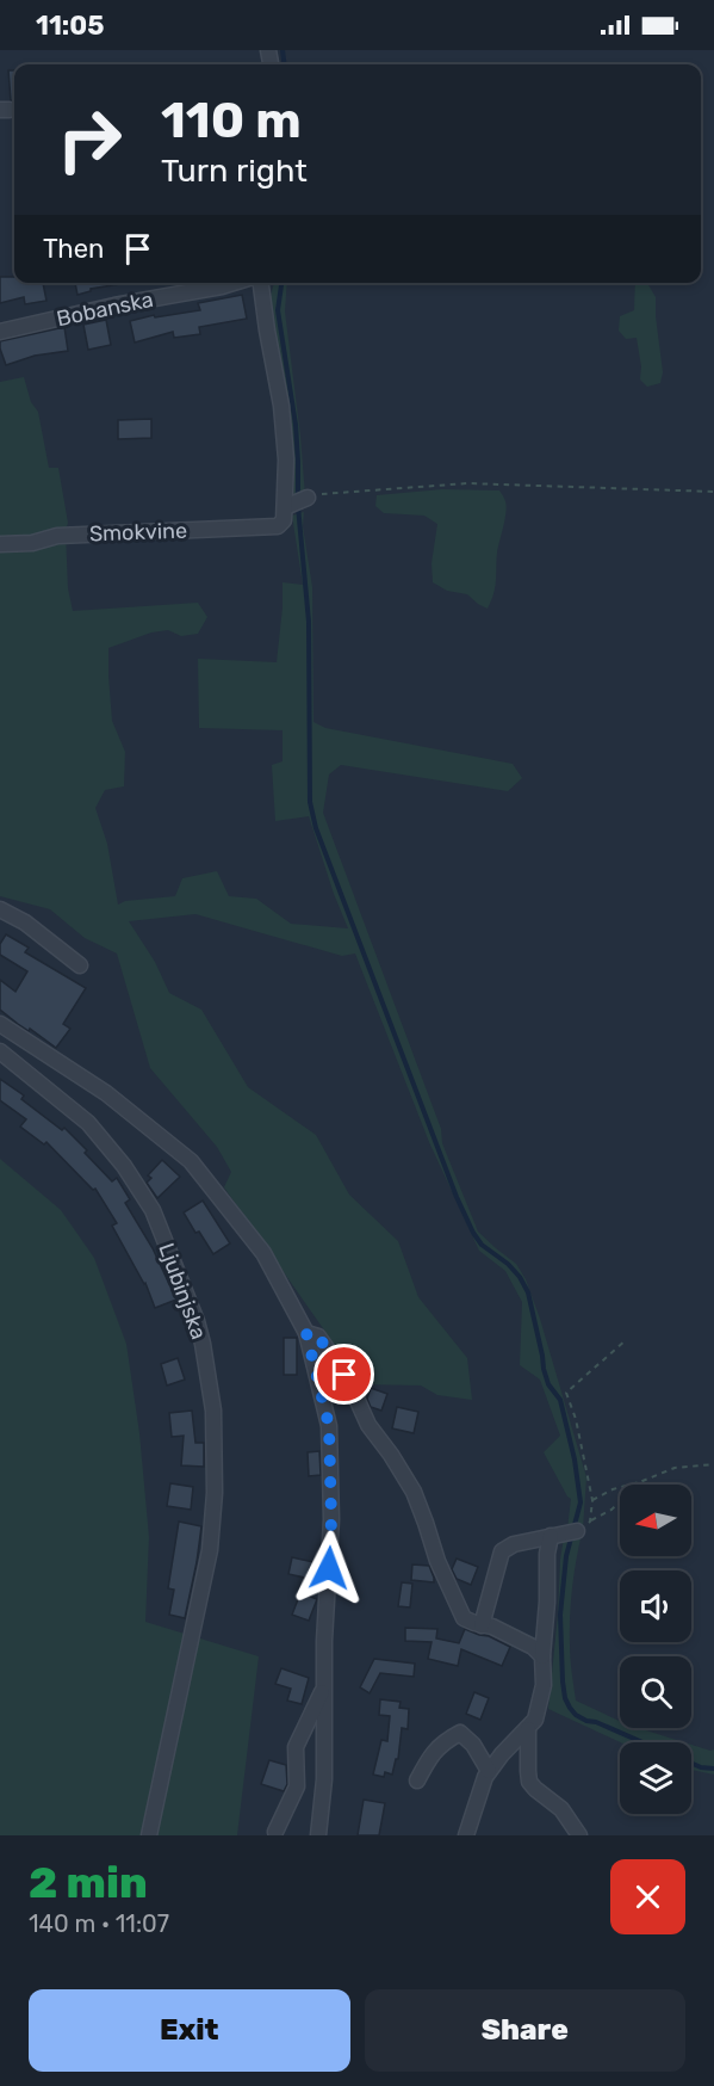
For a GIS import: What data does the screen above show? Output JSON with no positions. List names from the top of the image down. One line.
{"streets":{"street":["Bobanska","Smokvine","Ljubinjska"]},"north":"left","page":{"status":"11:05","turn":["110 m","Turn right"],"then":"Then","heading":["2 min","140 m · 11:07"],"buttons":["Exit","Share"]}}
